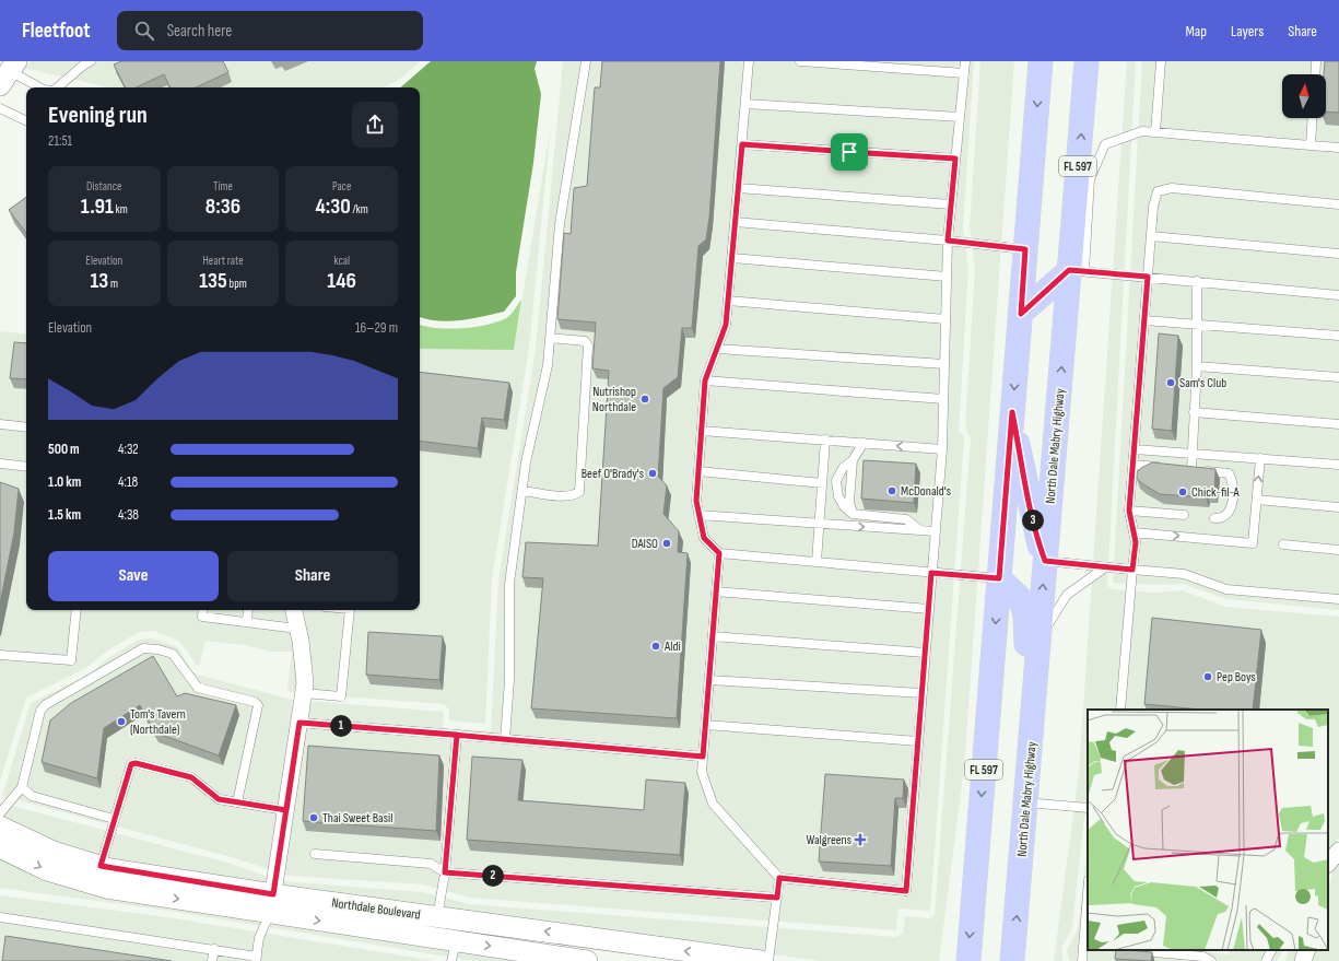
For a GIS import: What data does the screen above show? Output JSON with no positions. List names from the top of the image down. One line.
{"streets":{"main road":["FL 597","North Dale Mabry Highway"],"street":["Northdale Boulevard"]},"places":{"other":["Sam's Club","Nutrishop Northdale","Beef O'Brady's","McDonald's","Chick-fil-A","DAISO","Aldi","Pep Boys","Tom's Tavern (Northdale)","Thai Sweet Basil"],"health":["Walgreens"]},"north":"top","page":{"header":"Fleetfoot","search":"Search here","nav":["Map","Layers","Share"],"heading":["Evening run","21:51"],"stats":[["Distance","1.91 km"],["Time","8:36"],["Pace","4:30 /km"],["Elevation","13 m"],["Heart rate","135 bpm"],["kcal","146"]],"chart":["Elevation","16–29 m"],"list":[{"name":"500 m","note":"4:32"},{"name":"1.0 km","note":"4:18"},{"name":"1.5 km","note":"4:38"}],"pins":["3","1","2"],"buttons":["Save","Share"]}}
